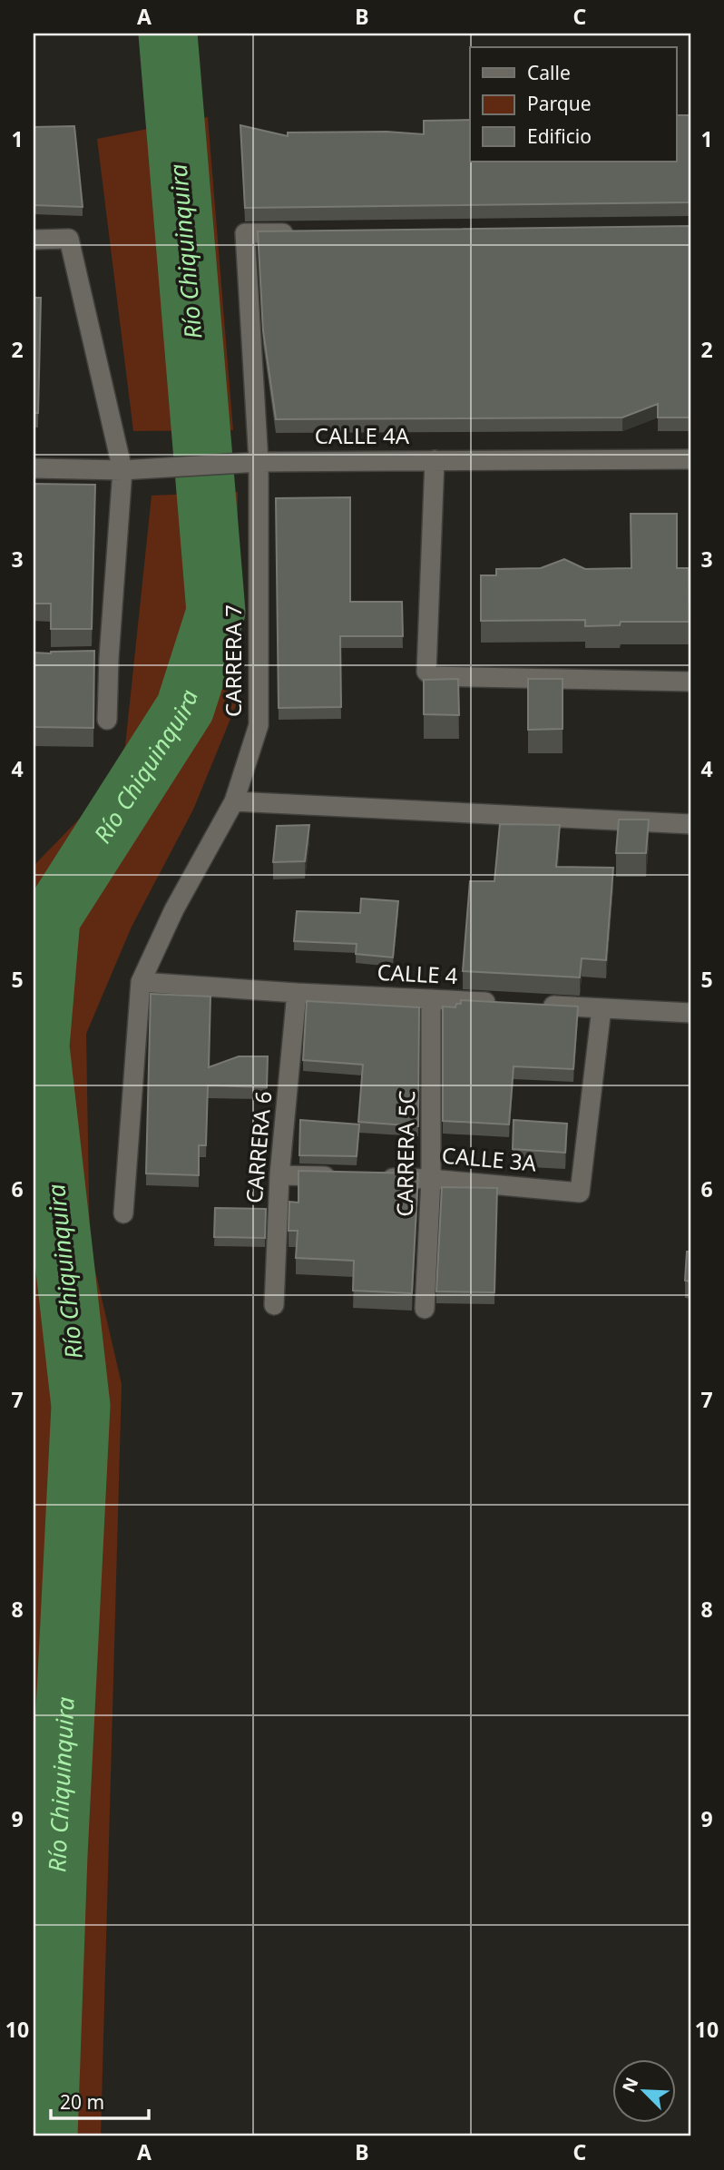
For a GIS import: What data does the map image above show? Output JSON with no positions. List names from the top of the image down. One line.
{"streets":{"street":["CALLE 4A","CARRERA 7","CALLE 4","CARRERA 6","CARRERA 5C","CALLE 3A"]},"crossings":[["CALLE 4A","CARRERA 7"],["CARRERA 7","CALLE 4"],["CALLE 4","CARRERA 6"],["CALLE 4","CARRERA 5C"],["CARRERA 5C","CALLE 3A"]],"water":["Río Chiquinquira"],"legend":["Calle","Parque","Edificio"],"scale_bar":"20 m","north":"top left","grid":{"columns":["A","B","C"],"rows":["1","2","3","4","5","6","7","8","9","10"]}}
